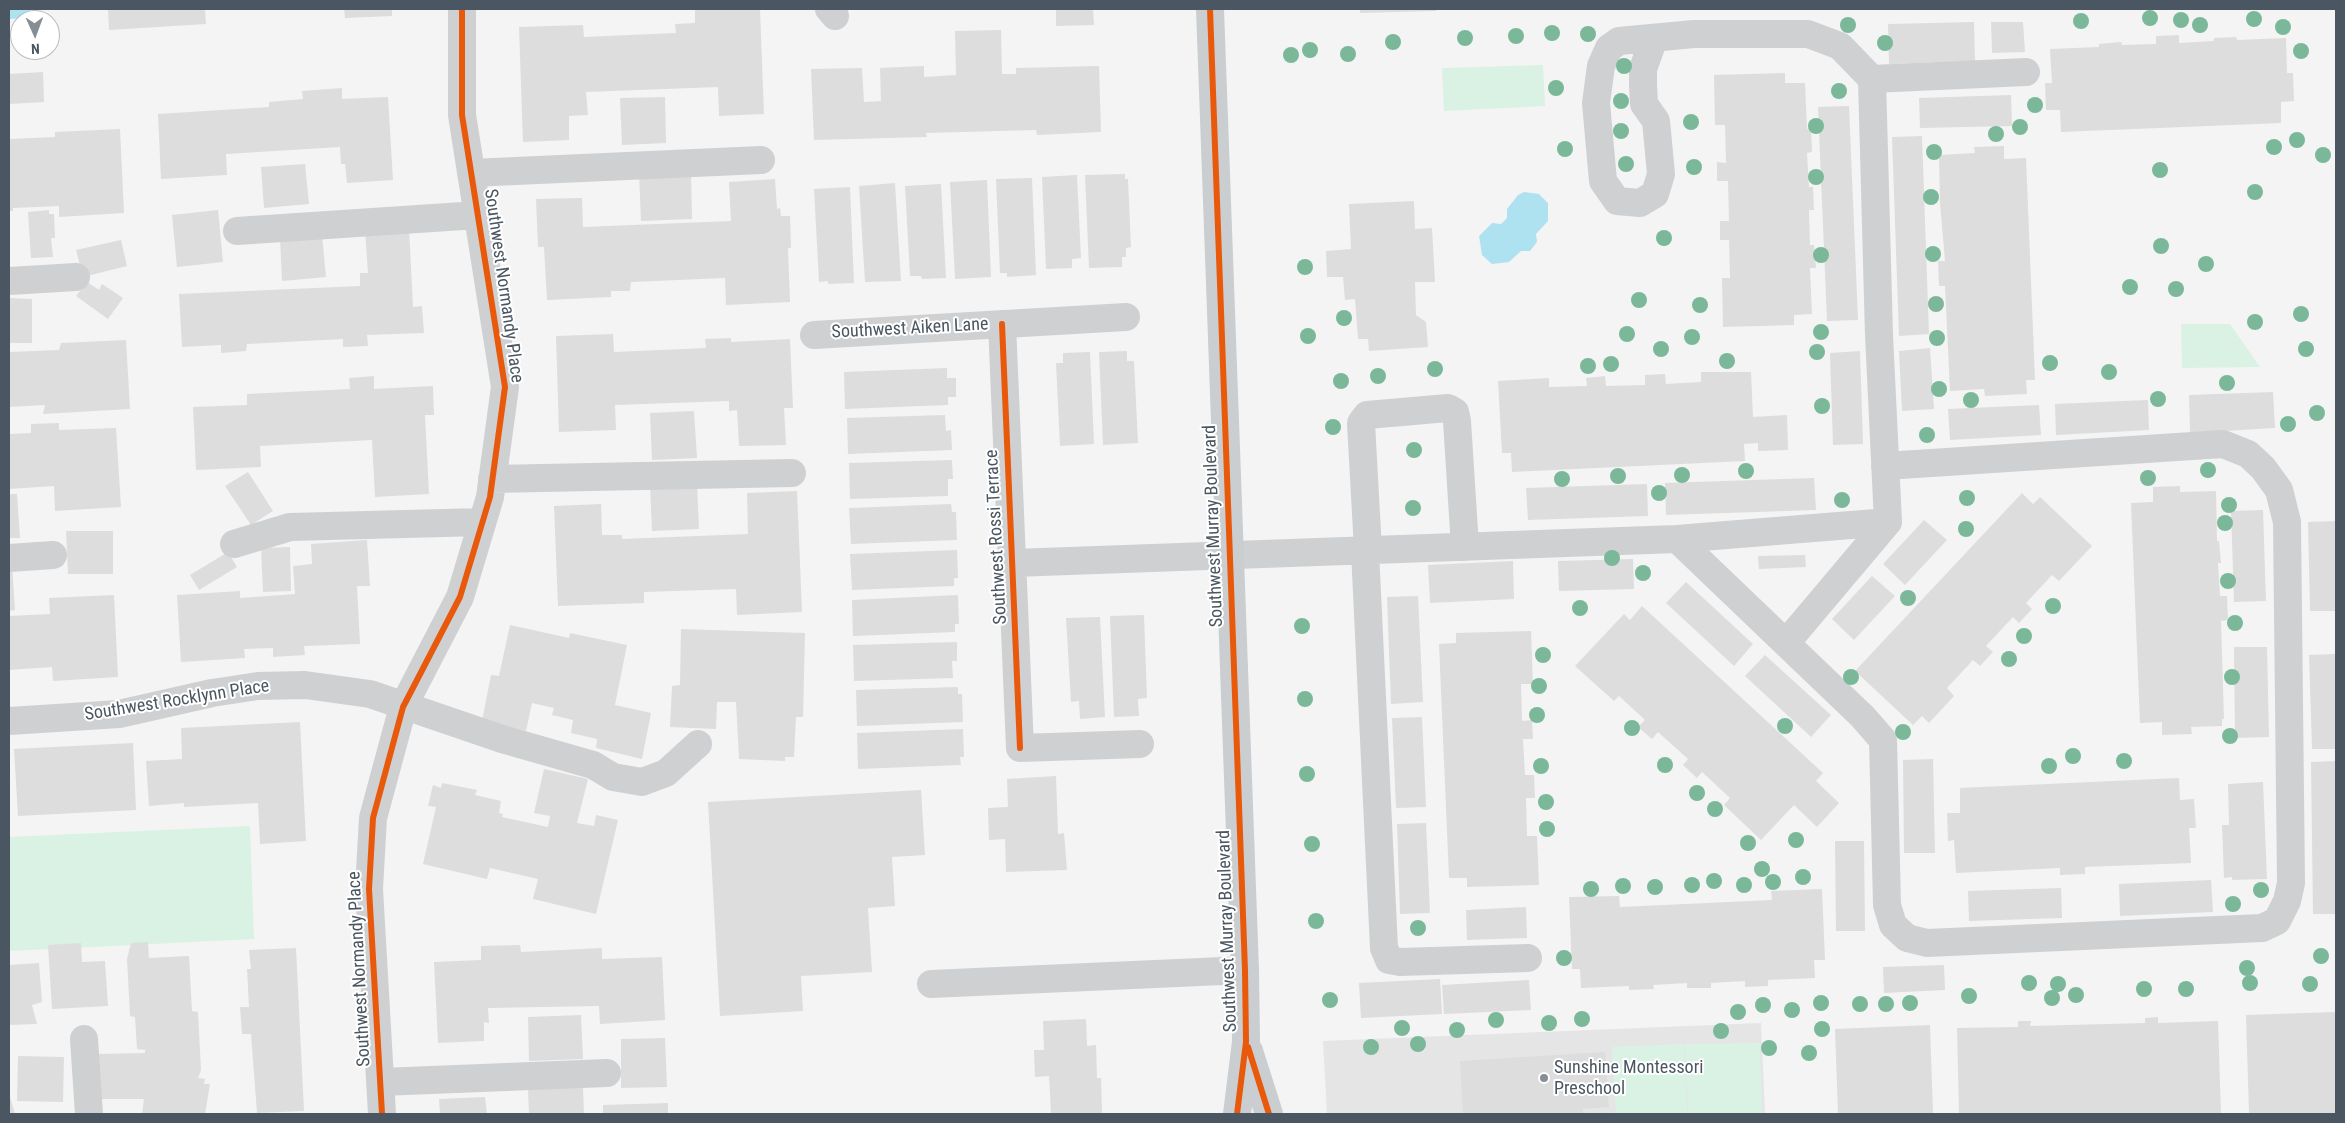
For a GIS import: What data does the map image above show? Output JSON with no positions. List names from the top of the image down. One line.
{"streets":{"main road":["Southwest Murray Boulevard"],"street":["Southwest Normandy Place","Southwest Aiken Lane","Southwest Rossi Terrace","Southwest Rocklynn Place"]},"crossings":[["Southwest Normandy Place","Southwest Rocklynn Place"],["Southwest Aiken Lane","Southwest Rossi Terrace"]],"places":["Sunshine Montessori Preschool"],"north":"bottom"}
